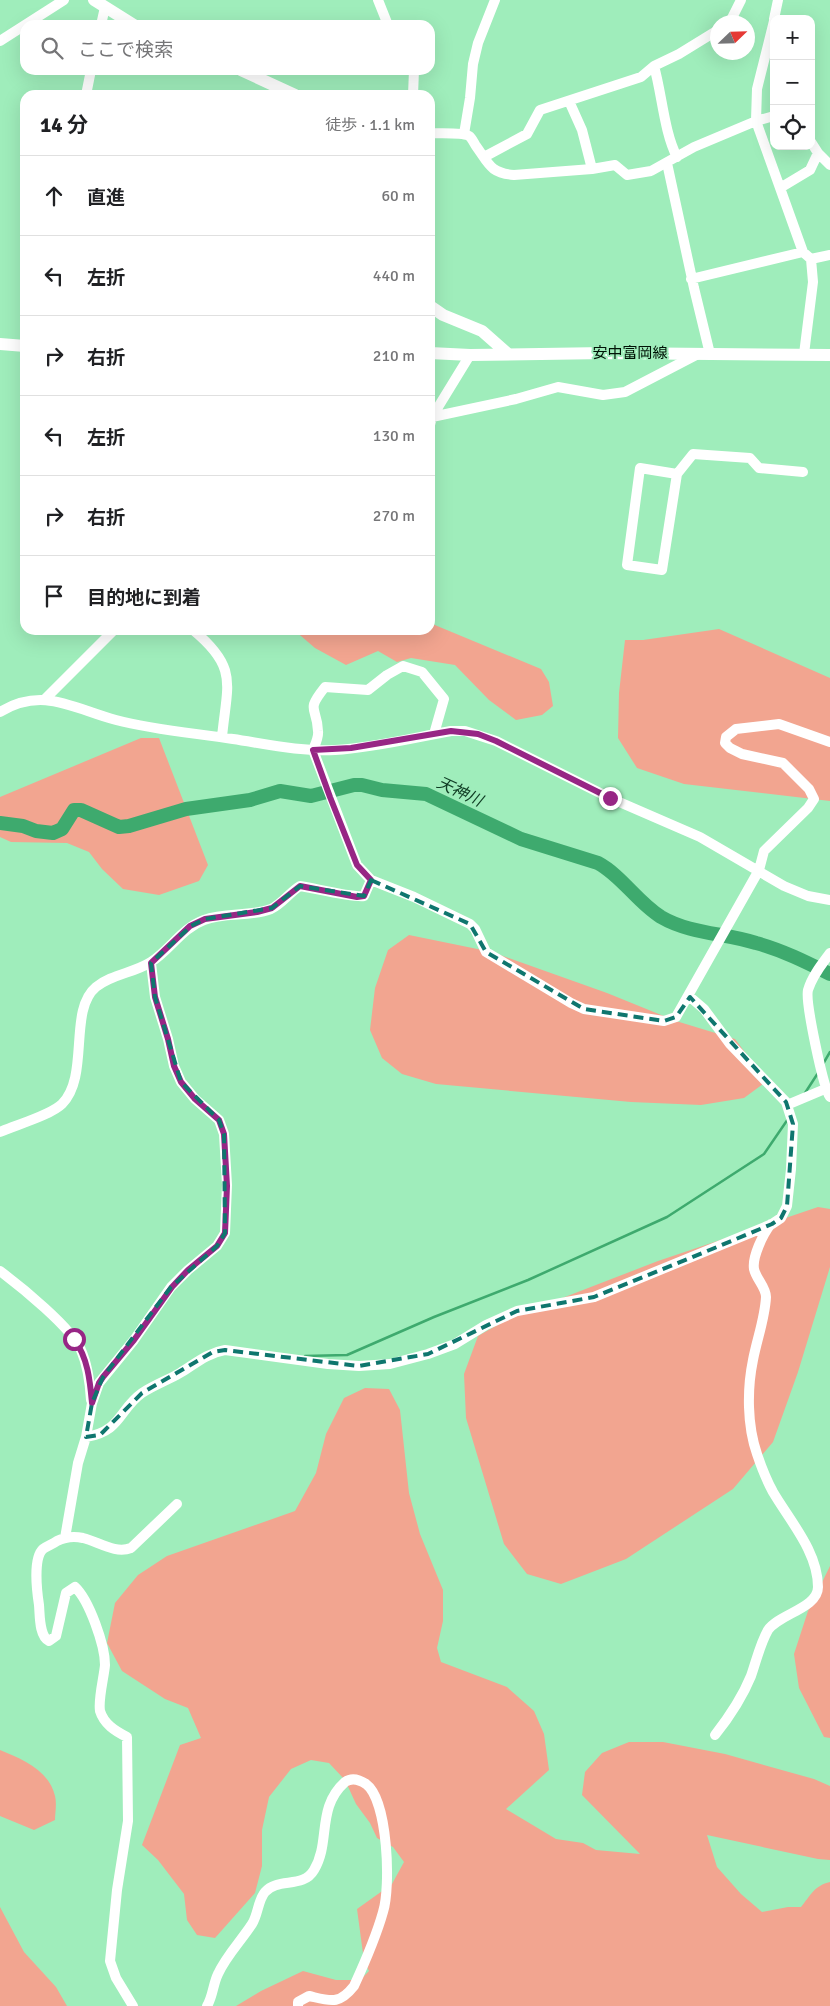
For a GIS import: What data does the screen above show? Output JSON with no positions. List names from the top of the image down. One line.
{"streets":{"main road":["安中富岡線"]},"water":["天神川"],"north":"top right","page":{"map_buttons":["+","−"],"search":"ここで検索","heading":["14 分","徒歩 · 1.1 km"],"list":[["直進","60 m"],["左折","440 m"],["右折","210 m"],["左折","130 m"],["右折","270 m"],"目的地に到着"]}}
